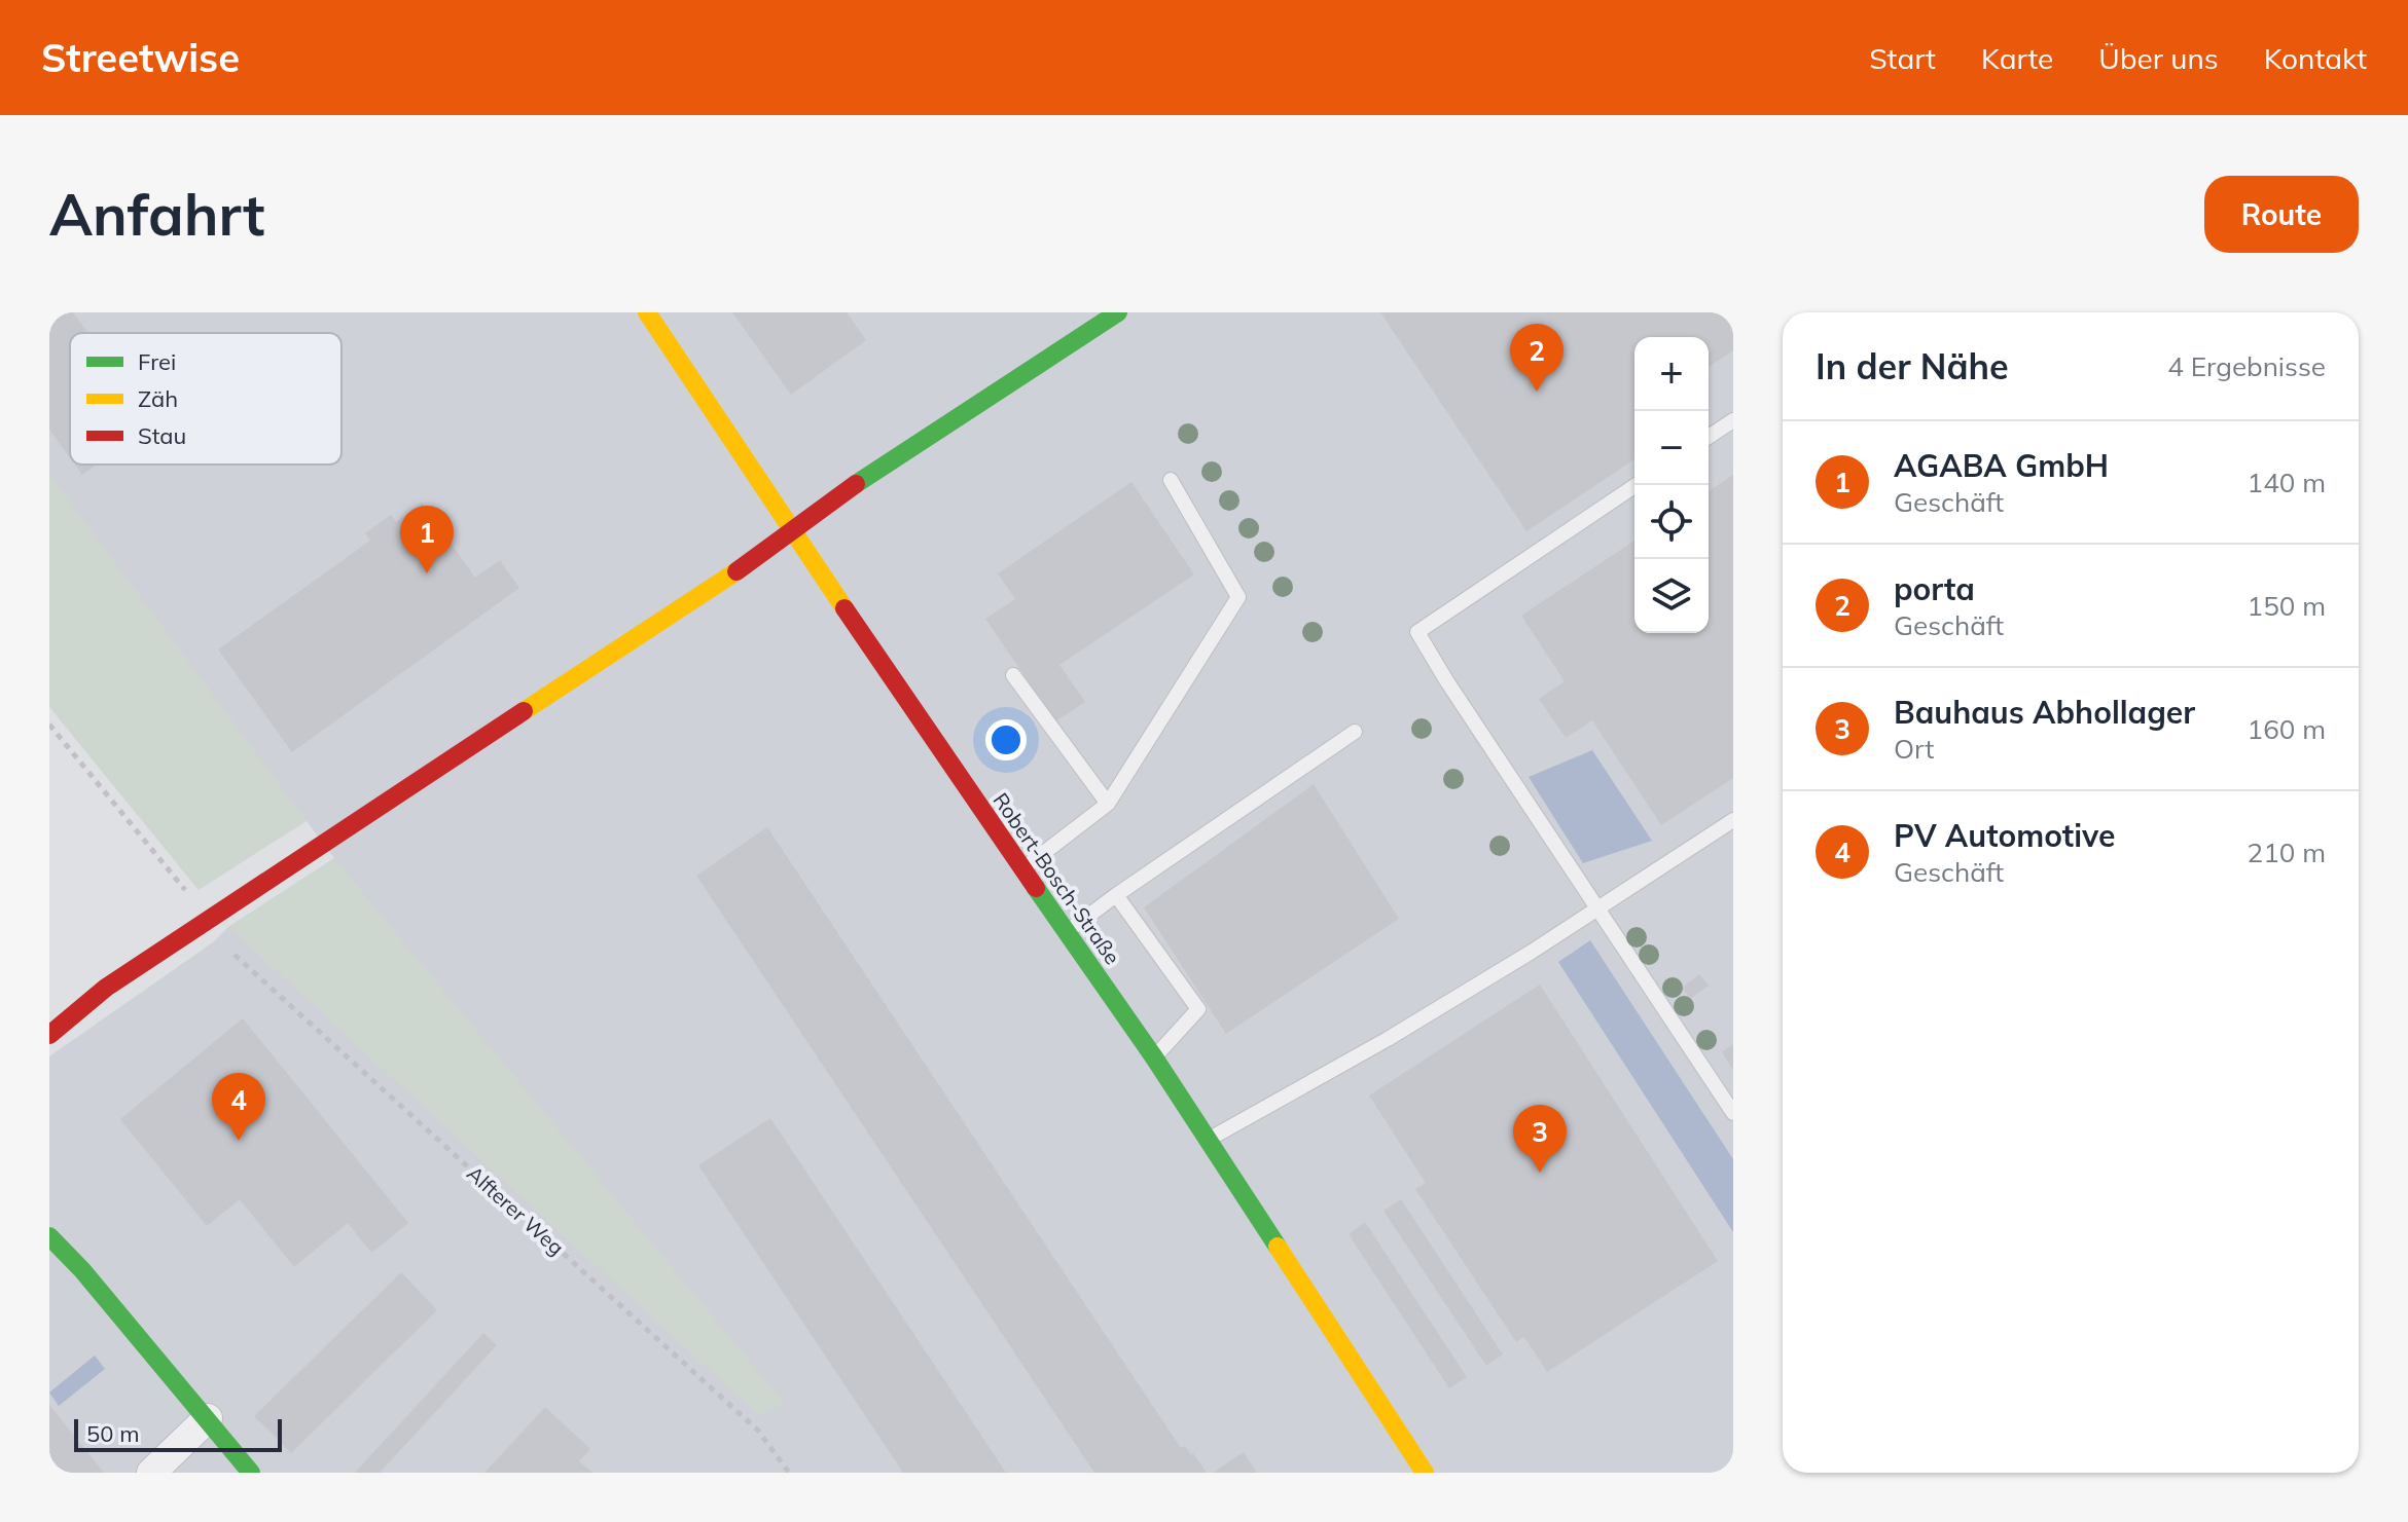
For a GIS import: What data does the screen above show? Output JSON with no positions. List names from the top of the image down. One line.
{"streets":{"street":["Robert-Bosch-Straße"],"path":["Alfterer Weg"]},"legend":["Frei","Zäh","Stau"],"scale_bar":"50 m","page":{"header":"Streetwise","nav":["Start","Karte","Über uns","Kontakt"],"buttons":"Route","title":"Anfahrt","heading":["In der Nähe","4 Ergebnisse"],"pins":["2","1","4","3"],"map_buttons":["+","−"],"list":[{"mark":"1","name":"AGABA GmbH","note":"Geschäft","value":"140 m"},{"mark":"2","name":"porta","note":"Geschäft","value":"150 m"},{"mark":"3","name":"Bauhaus Abhollager","note":"Ort","value":"160 m"},{"mark":"4","name":"PV Automotive","note":"Geschäft","value":"210 m"}],"scale":"50 m"}}
